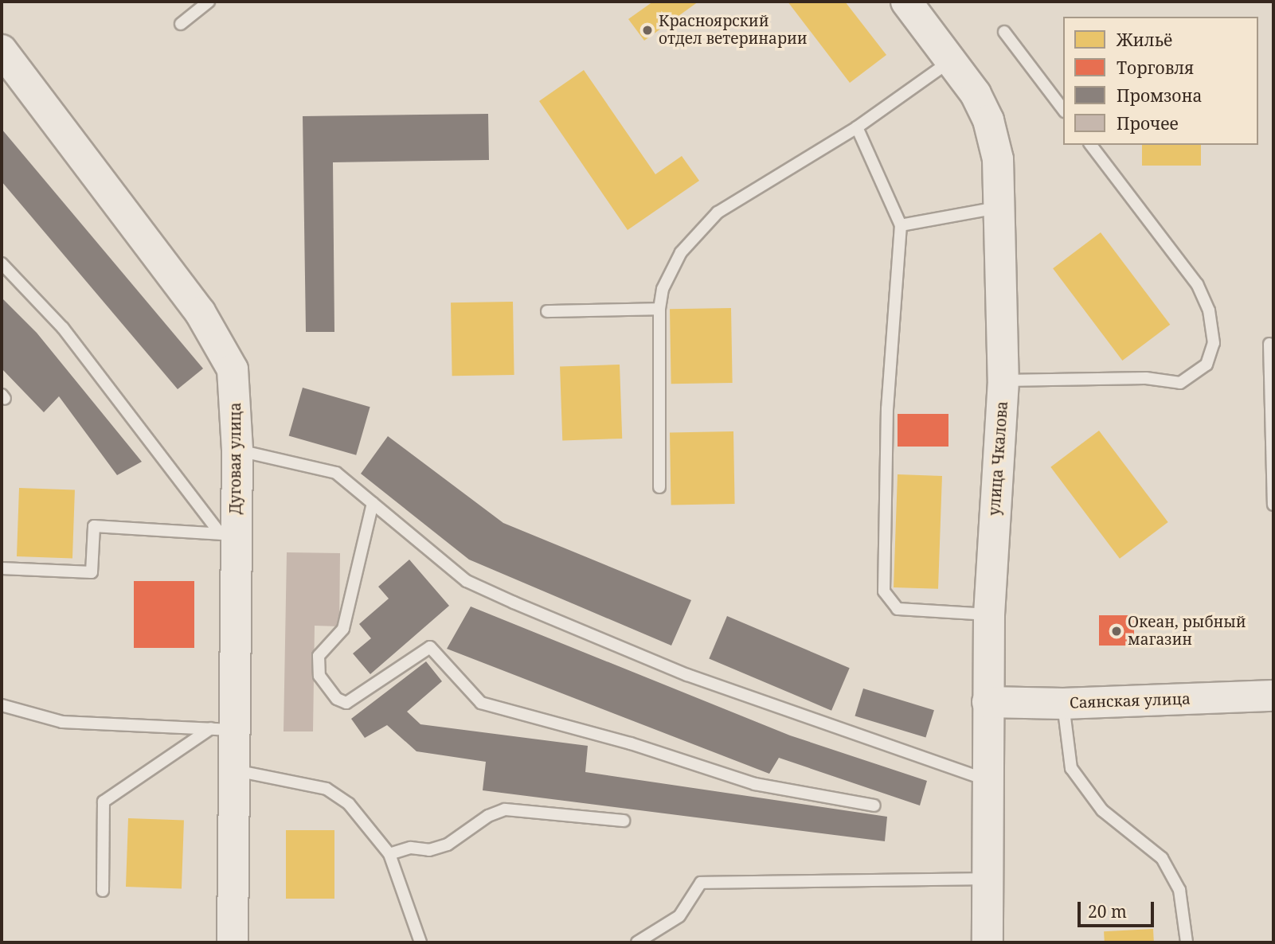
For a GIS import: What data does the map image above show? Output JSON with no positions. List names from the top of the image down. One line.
{"streets":{"street":["Дуговая улица","улица Чкалова","Саянская улица"]},"crossings":[["улица Чкалова","Саянская улица"]],"places":["Красноярский отдел ветеринарии","Океан, рыбный магазин"],"legend":["Жильё","Торговля","Промзона","Прочее"],"scale_bar":"20 m"}
